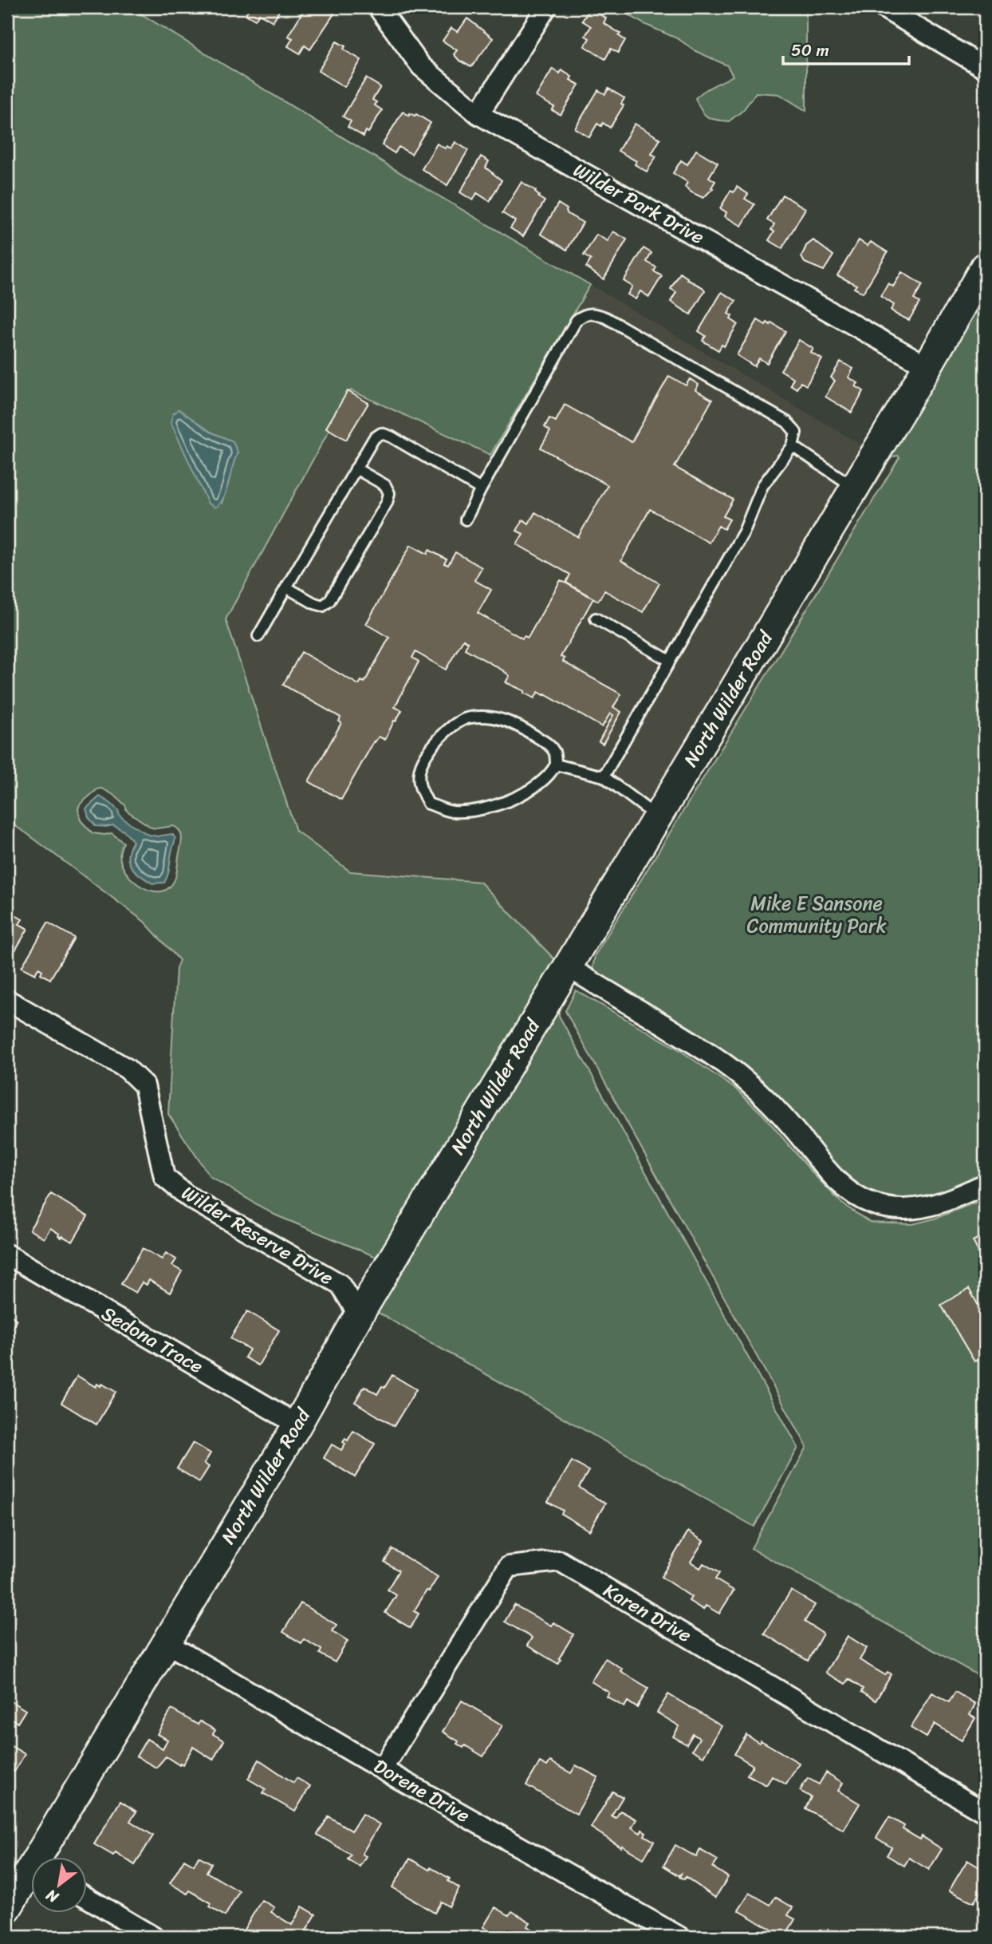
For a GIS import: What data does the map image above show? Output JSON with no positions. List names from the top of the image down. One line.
{"streets":{"street":["Wilder Park Drive","North Wilder Road","Wilder Reserve Drive","Sedona Trace","Karen Drive","Dorene Drive"]},"crossings":[["Wilder Park Drive","North Wilder Road"],["North Wilder Road","Wilder Reserve Drive"],["North Wilder Road","Sedona Trace"],["North Wilder Road","Dorene Drive"],["Karen Drive","Dorene Drive"]],"parks":["Mike E Sansone Community Park"],"scale_bar":"50 m","north":"bottom left"}
